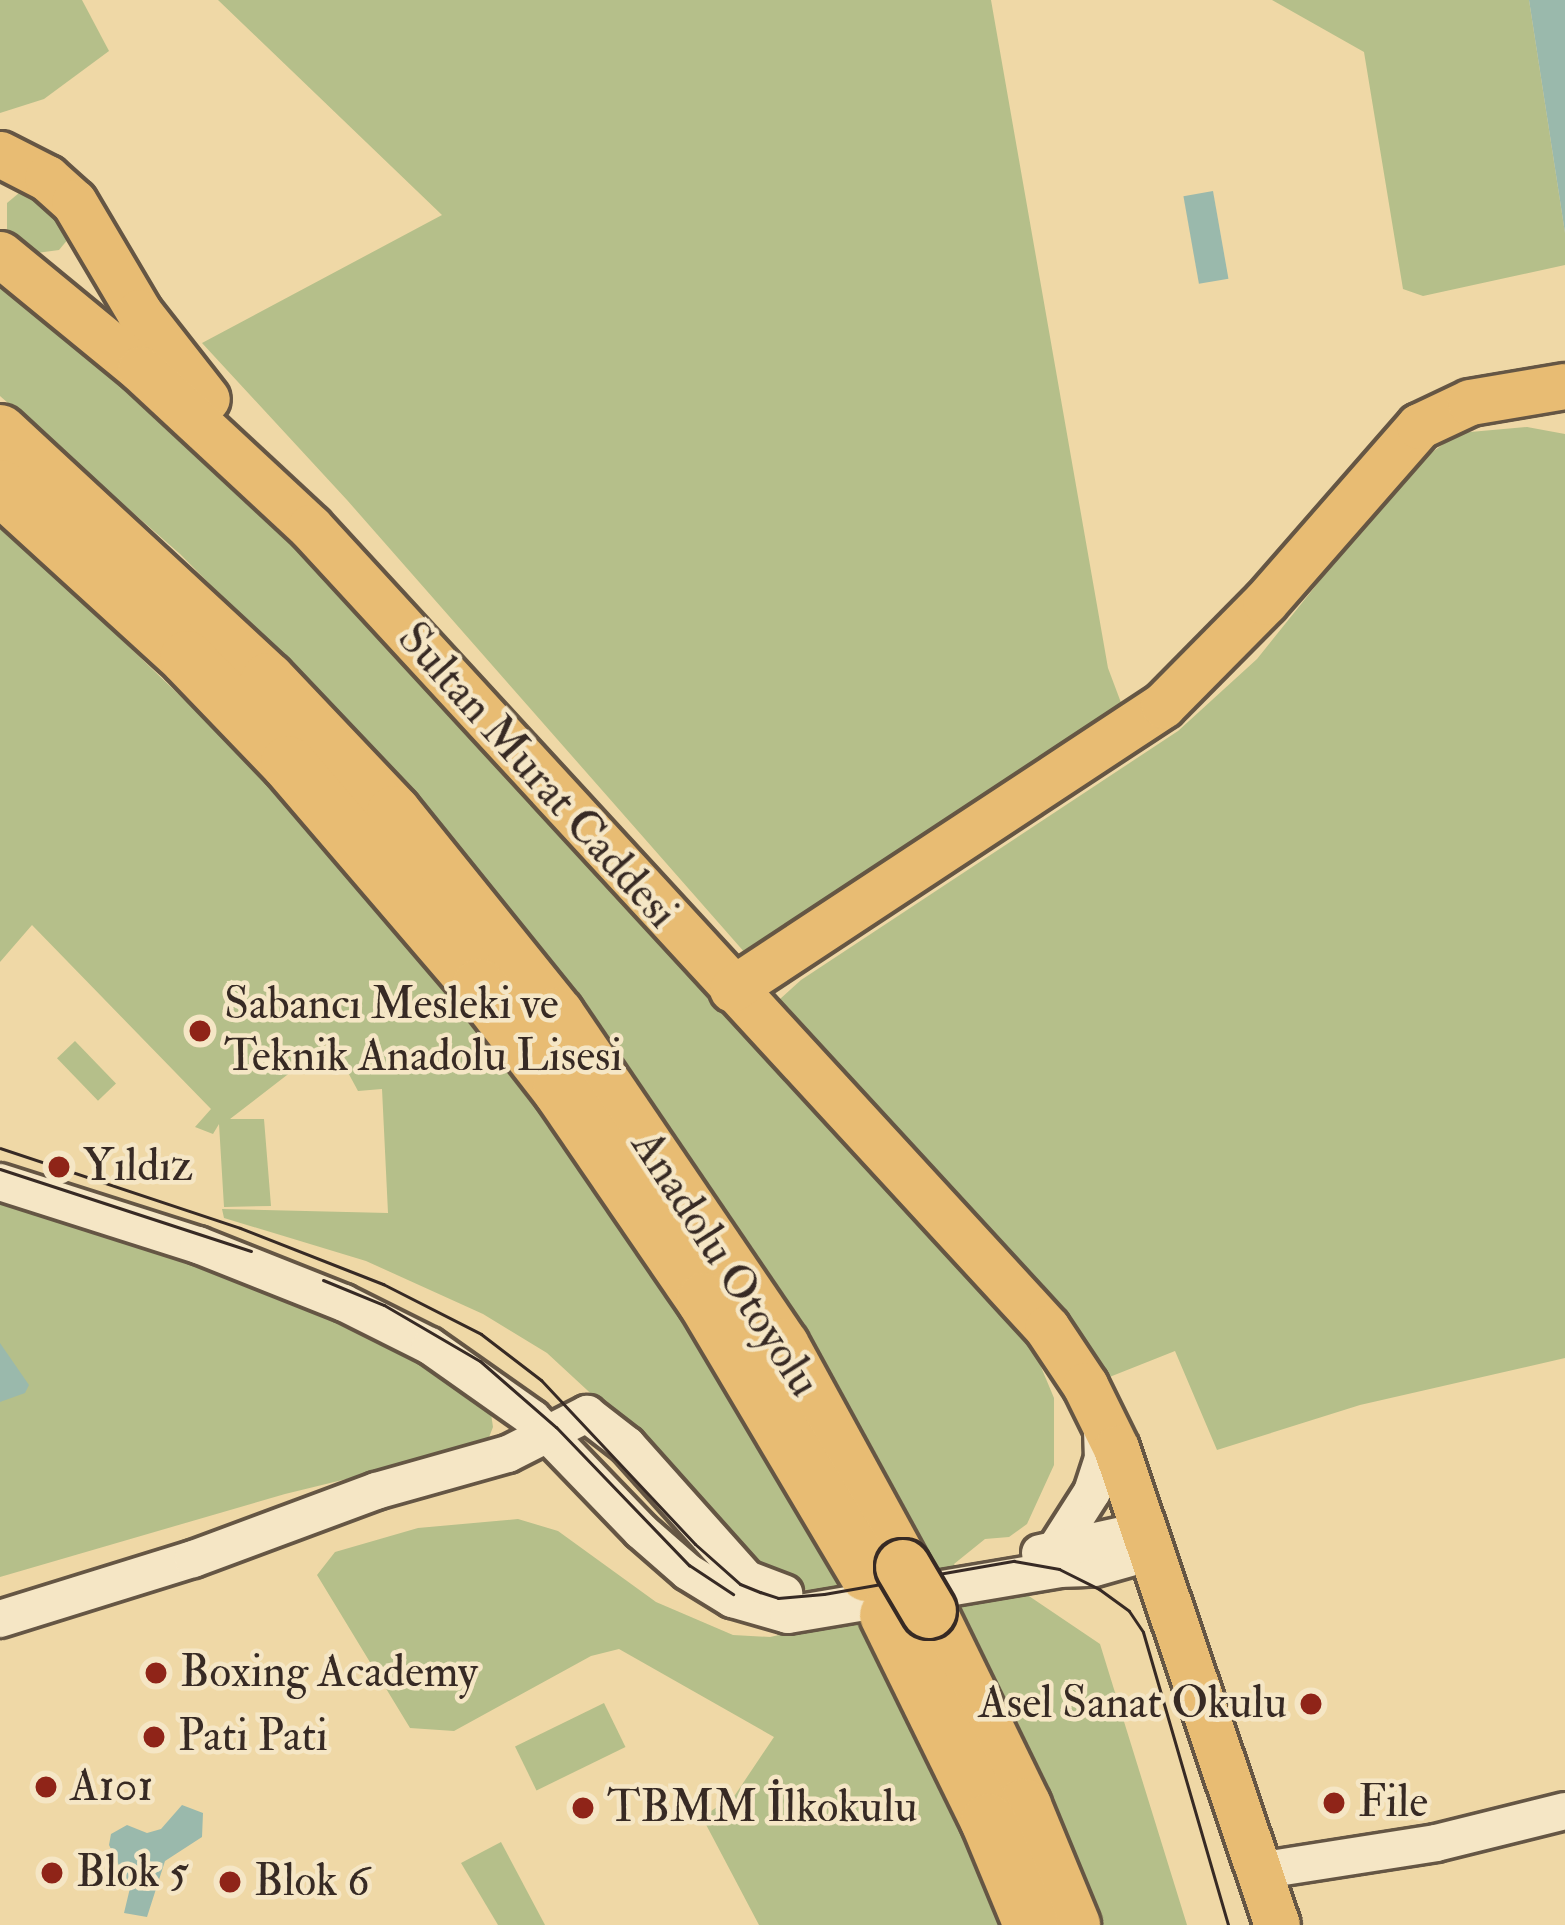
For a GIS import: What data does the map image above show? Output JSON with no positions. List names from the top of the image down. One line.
{"streets":{"highway":["Anadolu Otoyolu"],"main road":["Sultan Murat Caddesi"]},"places":["Sabancı Mesleki ve Teknik Anadolu Lisesi","Yıldız","Boxing Academy","Asel Sanat Okulu","Pati Pati","A101","File","TBMM İlkokulu","Blok 5","Blok 6"]}
